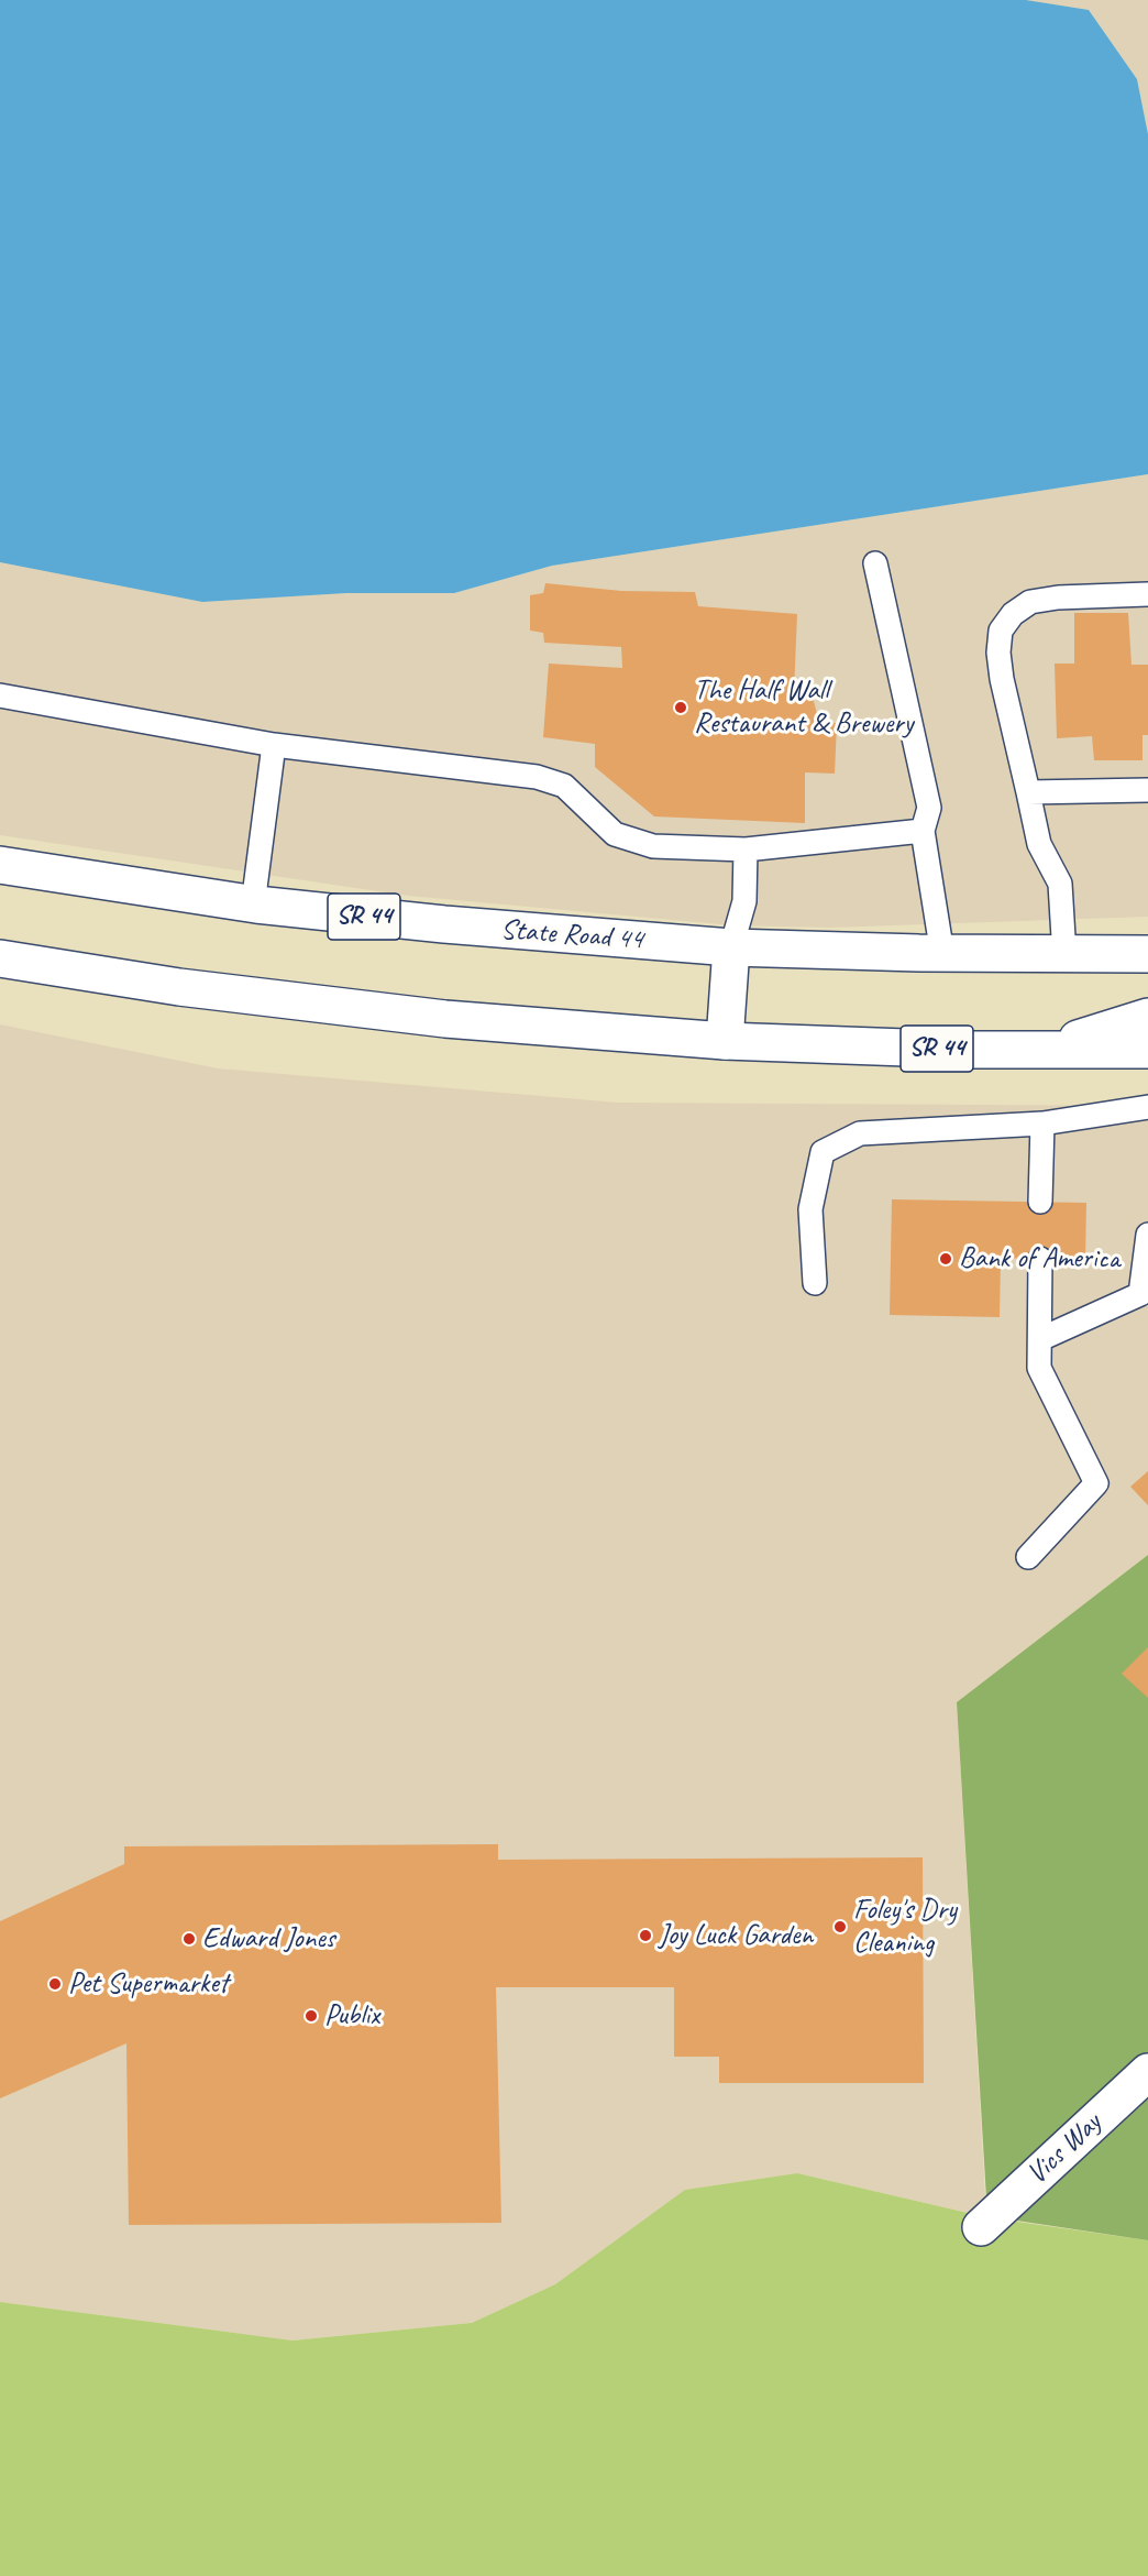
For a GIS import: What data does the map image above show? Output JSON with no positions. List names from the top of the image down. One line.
{"streets":{"main road":["SR 44","State Road 44","Vics Way"]},"places":["The Half Wall Restaurant & Brewery","Bank of America","Foley's Dry Cleaning","Joy Luck Garden","Edward Jones","Pet Supermarket","Publix"]}
